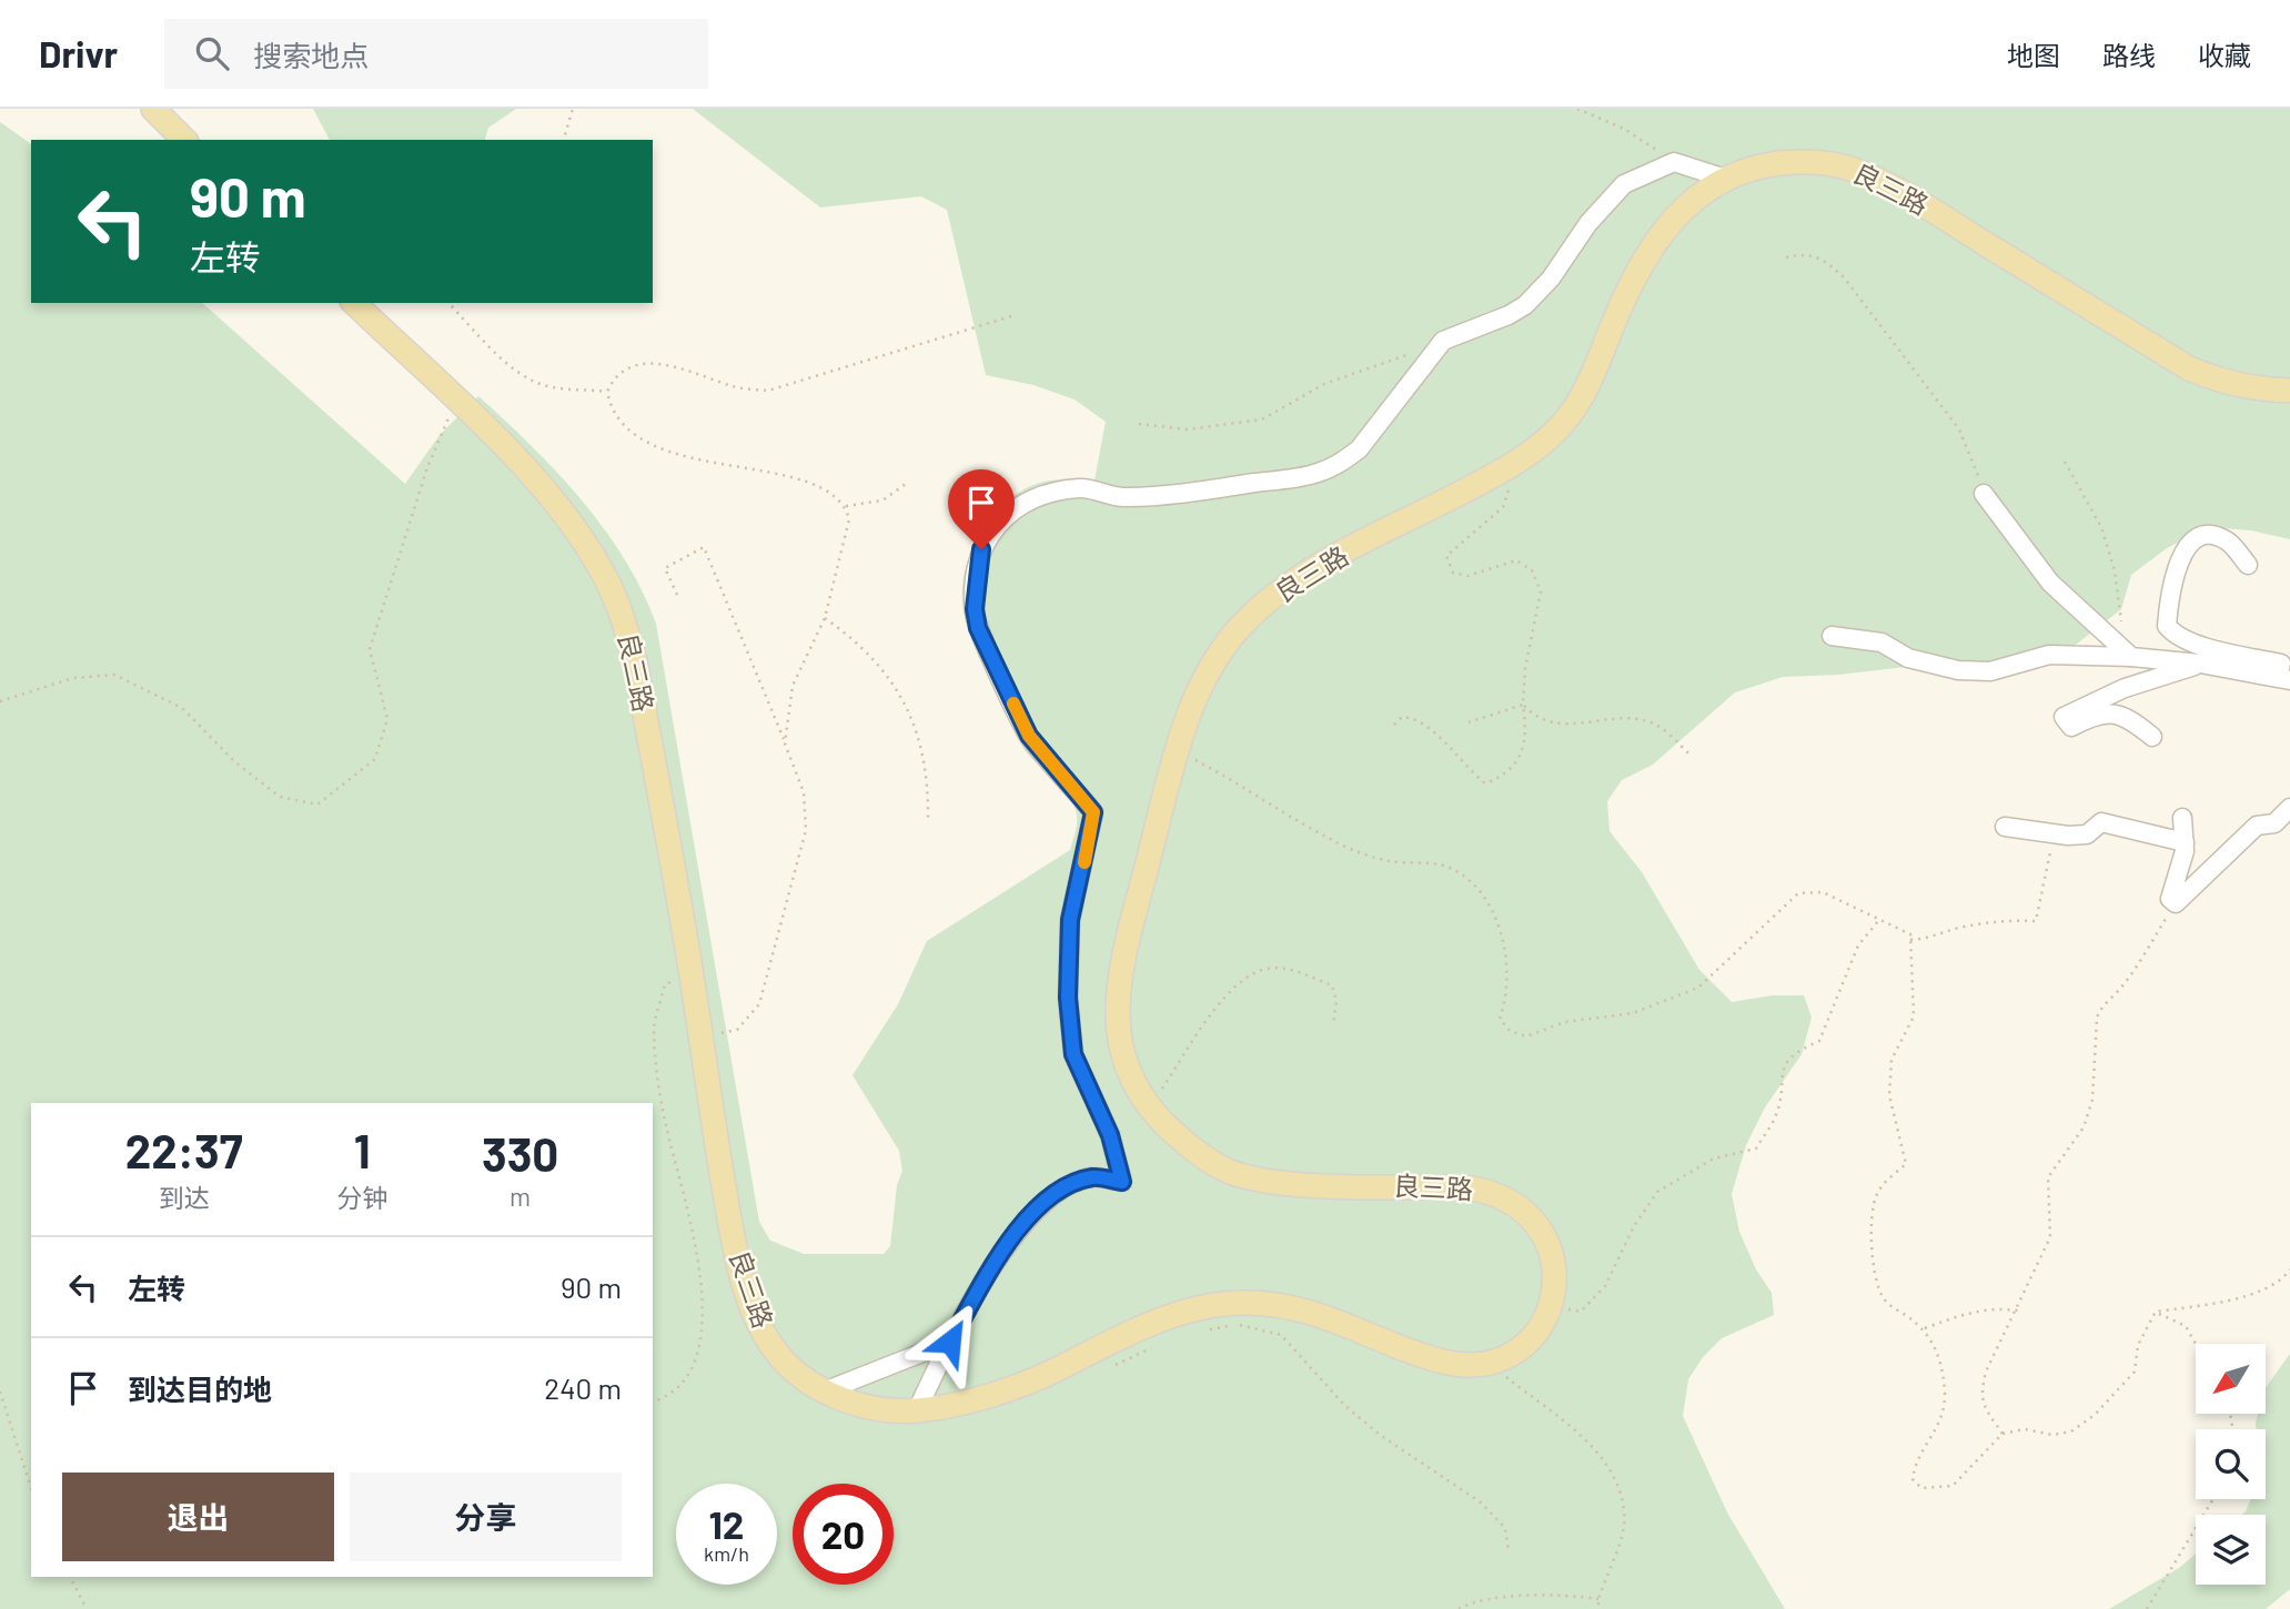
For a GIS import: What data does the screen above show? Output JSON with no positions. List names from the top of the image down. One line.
{"streets":{"main road":["良三路"]},"north":"bottom left","page":{"header":"Drivr","search":"搜索地点","nav":["地图","路线","收藏"],"turn":["90 m","左转"],"eta":["22:37","到达","1","分钟","330","m"],"list":[{"name":"左转","value":"90 m"},{"name":"到达目的地","value":"240 m"}],"buttons":["退出","分享"],"speed":"12 km/h","limit":"20"}}
